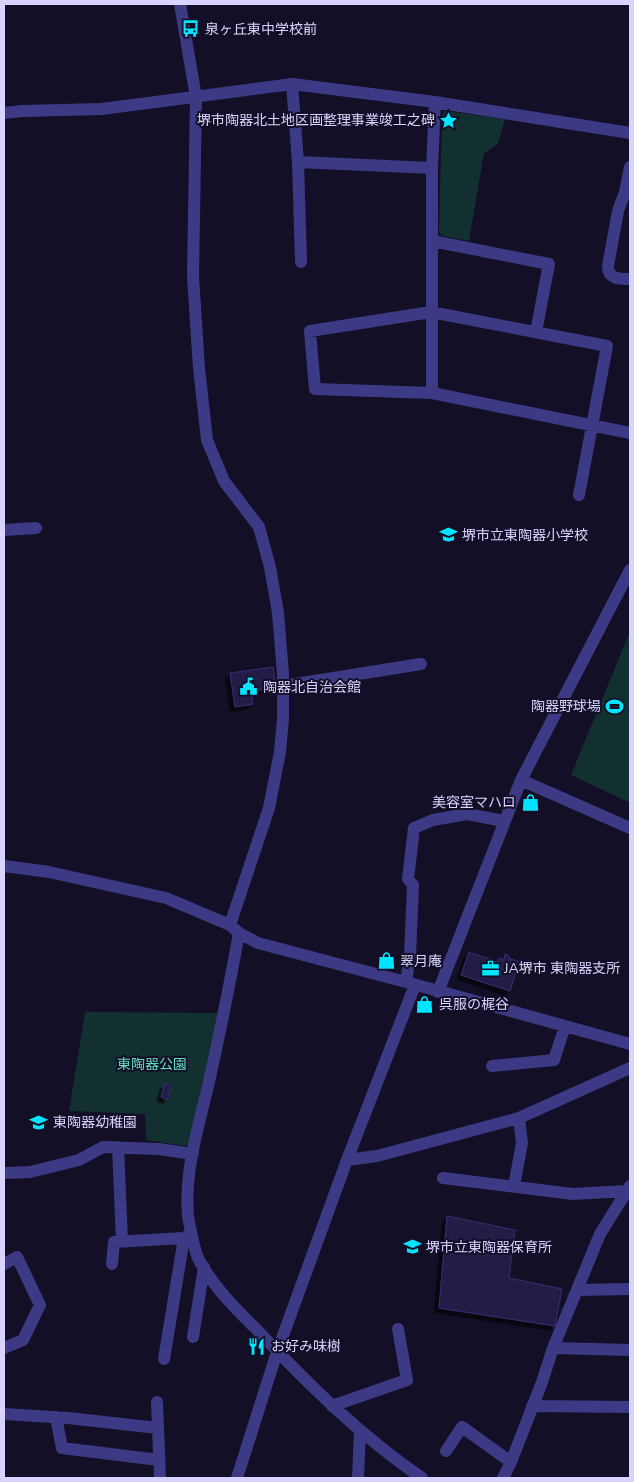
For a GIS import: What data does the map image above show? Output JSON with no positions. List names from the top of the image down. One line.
{"parks":["東陶器公園"],"places":{"bus stop":["泉ヶ丘東中学校前"],"place":["堺市陶器北土地区画整理事業竣工之碑"],"school or university":["堺市立東陶器小学校","東陶器幼稚園","堺市立東陶器保育所"],"public building":["陶器北自治会館"],"sports":["陶器野球場"],"shop":["美容室マハロ","翠月庵","呉服の梶谷"],"office":["JA堺市 東陶器支所"],"restaurant":["お好み味樹"]}}
